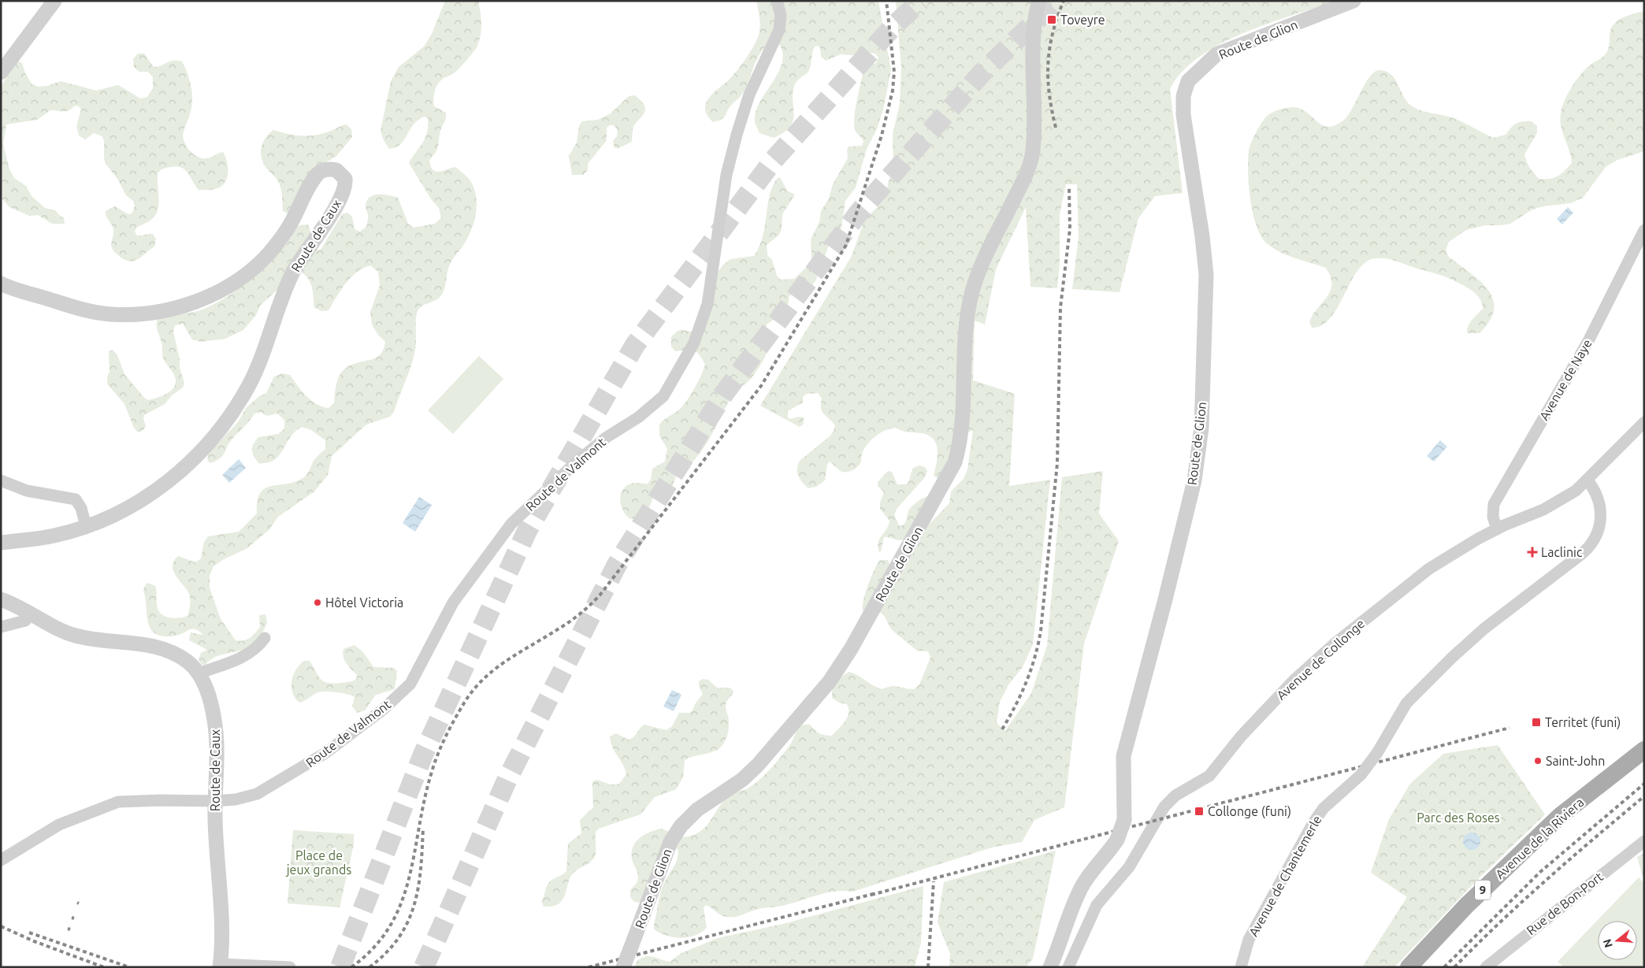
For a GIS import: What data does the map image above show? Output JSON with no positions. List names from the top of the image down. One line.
{"streets":{"main road":["Avenue de la Riviera","9"],"street":["Route de Glion","Route de Caux","Avenue de Naye","Route de Valmont","Avenue de Collonge","Avenue de Chantemerle","Rue de Bon-Port"]},"crossings":[["Route de Caux","Route de Valmont"],["Avenue de Naye","Avenue de Collonge"],["Avenue de Collonge","Avenue de Chantemerle"]],"parks":["Parc des Roses","Place de jeux grands"],"places":{"transit":["Toveyre","Territet (funi)","Collonge (funi)"],"health":["Laclinic"],"other":["Hôtel Victoria","Saint-John"]},"north":"left"}
